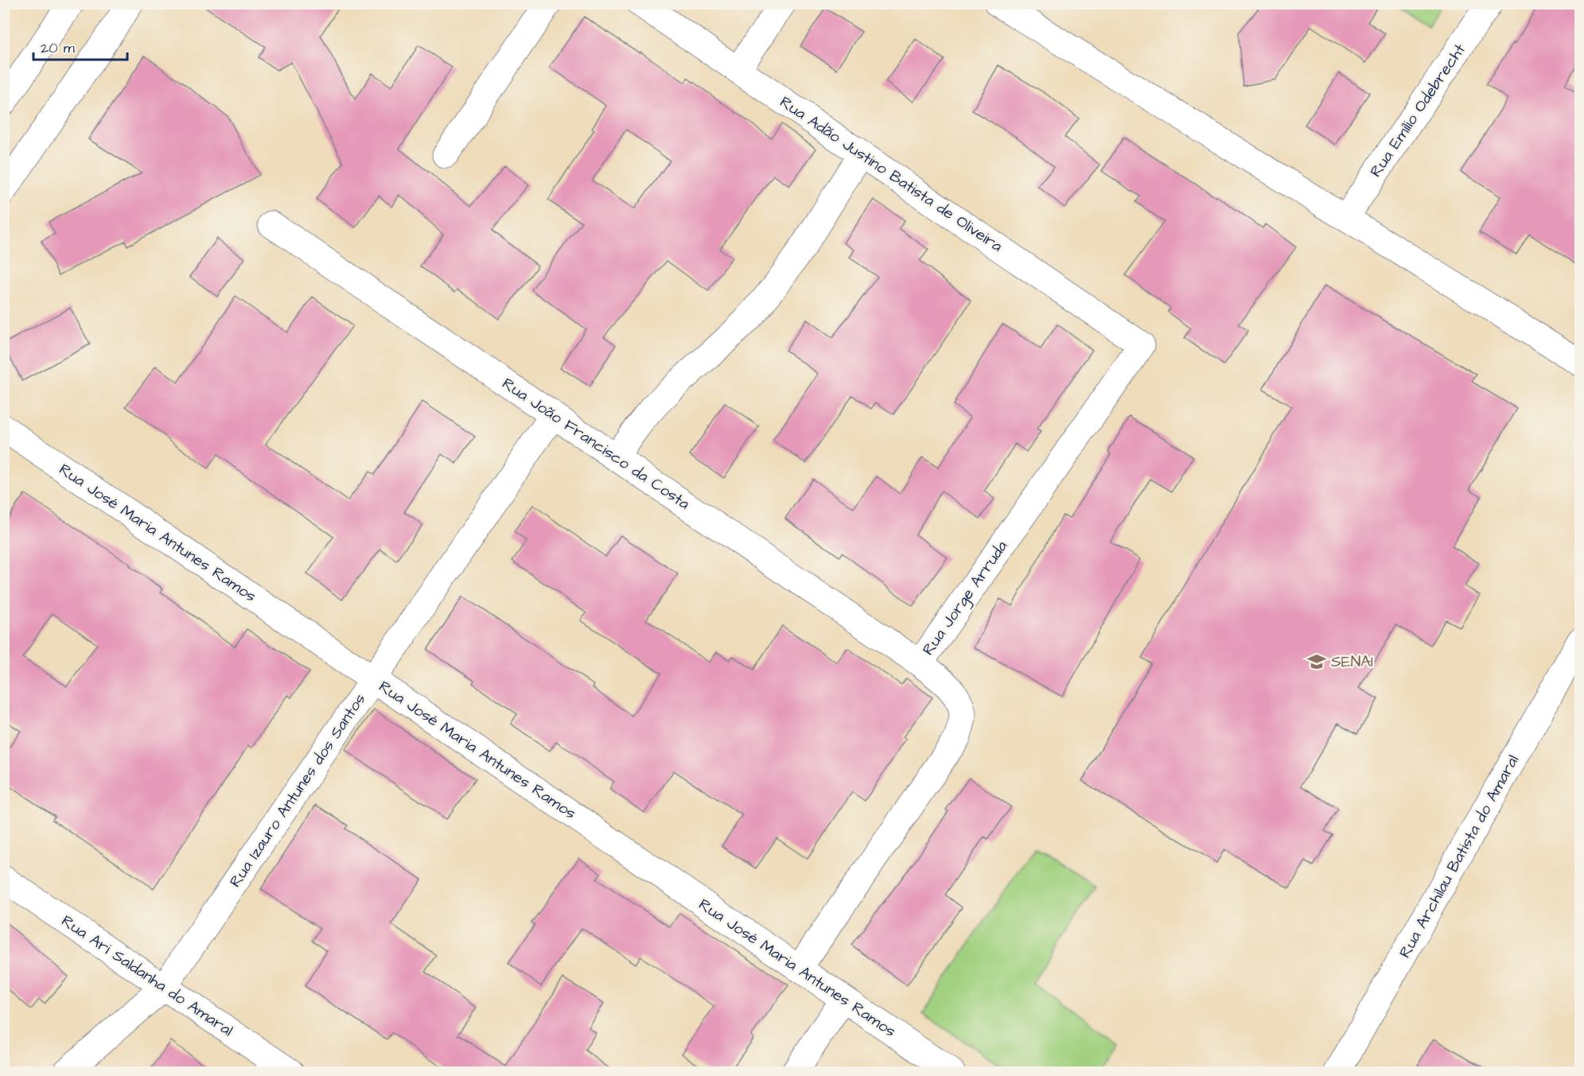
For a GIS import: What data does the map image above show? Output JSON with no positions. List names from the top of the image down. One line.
{"streets":{"street":["Rua Emílio Odebrecht","Rua Adão Justino Batista de Oliveira","Rua João Francisco da Costa","Rua José Maria Antunes Ramos","Rua Jorge Arruda","Rua Izauro Antunes dos Santos","Rua Archilau Batista do Amaral","Rua Ari Saldanha do Amaral"]},"crossings":[["Rua Adão Justino Batista de Oliveira","Rua Jorge Arruda"],["Rua João Francisco da Costa","Rua Jorge Arruda"],["Rua João Francisco da Costa","Rua Izauro Antunes dos Santos"],["Rua José Maria Antunes Ramos","Rua Jorge Arruda"],["Rua José Maria Antunes Ramos","Rua Izauro Antunes dos Santos"],["Rua Izauro Antunes dos Santos","Rua Ari Saldanha do Amaral"]],"places":{"school or university":["SENAI"]},"scale_bar":"20 m"}
